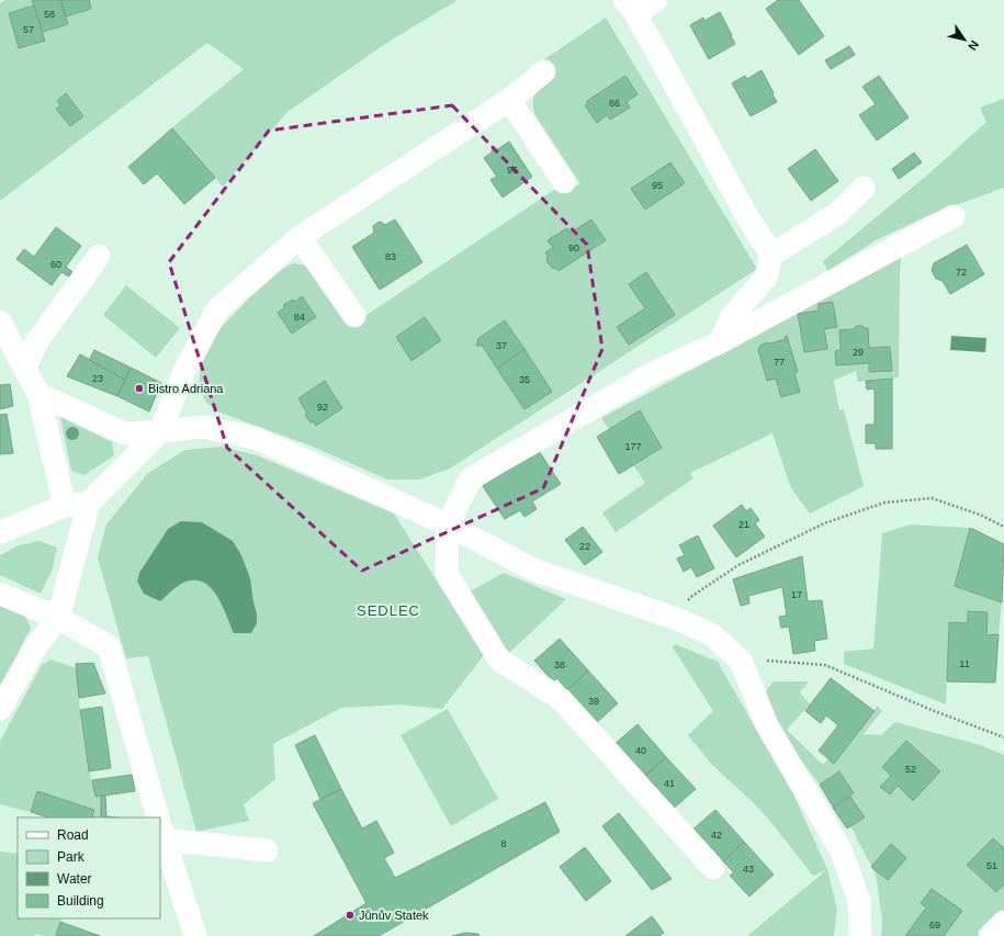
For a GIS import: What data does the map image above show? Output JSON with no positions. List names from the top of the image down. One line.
{"districts":["SEDLEC"],"places":["Bistro Adriana","Jůnův Statek"],"house_numbers":["58","57","86","96","95","90","83","60","72","84","37","29","77","23","35","92","177","21","22","17","11","38","39","40","52","41","42","8","51","43","69"],"legend":["Road","Park","Water","Building"],"north":"bottom right"}
